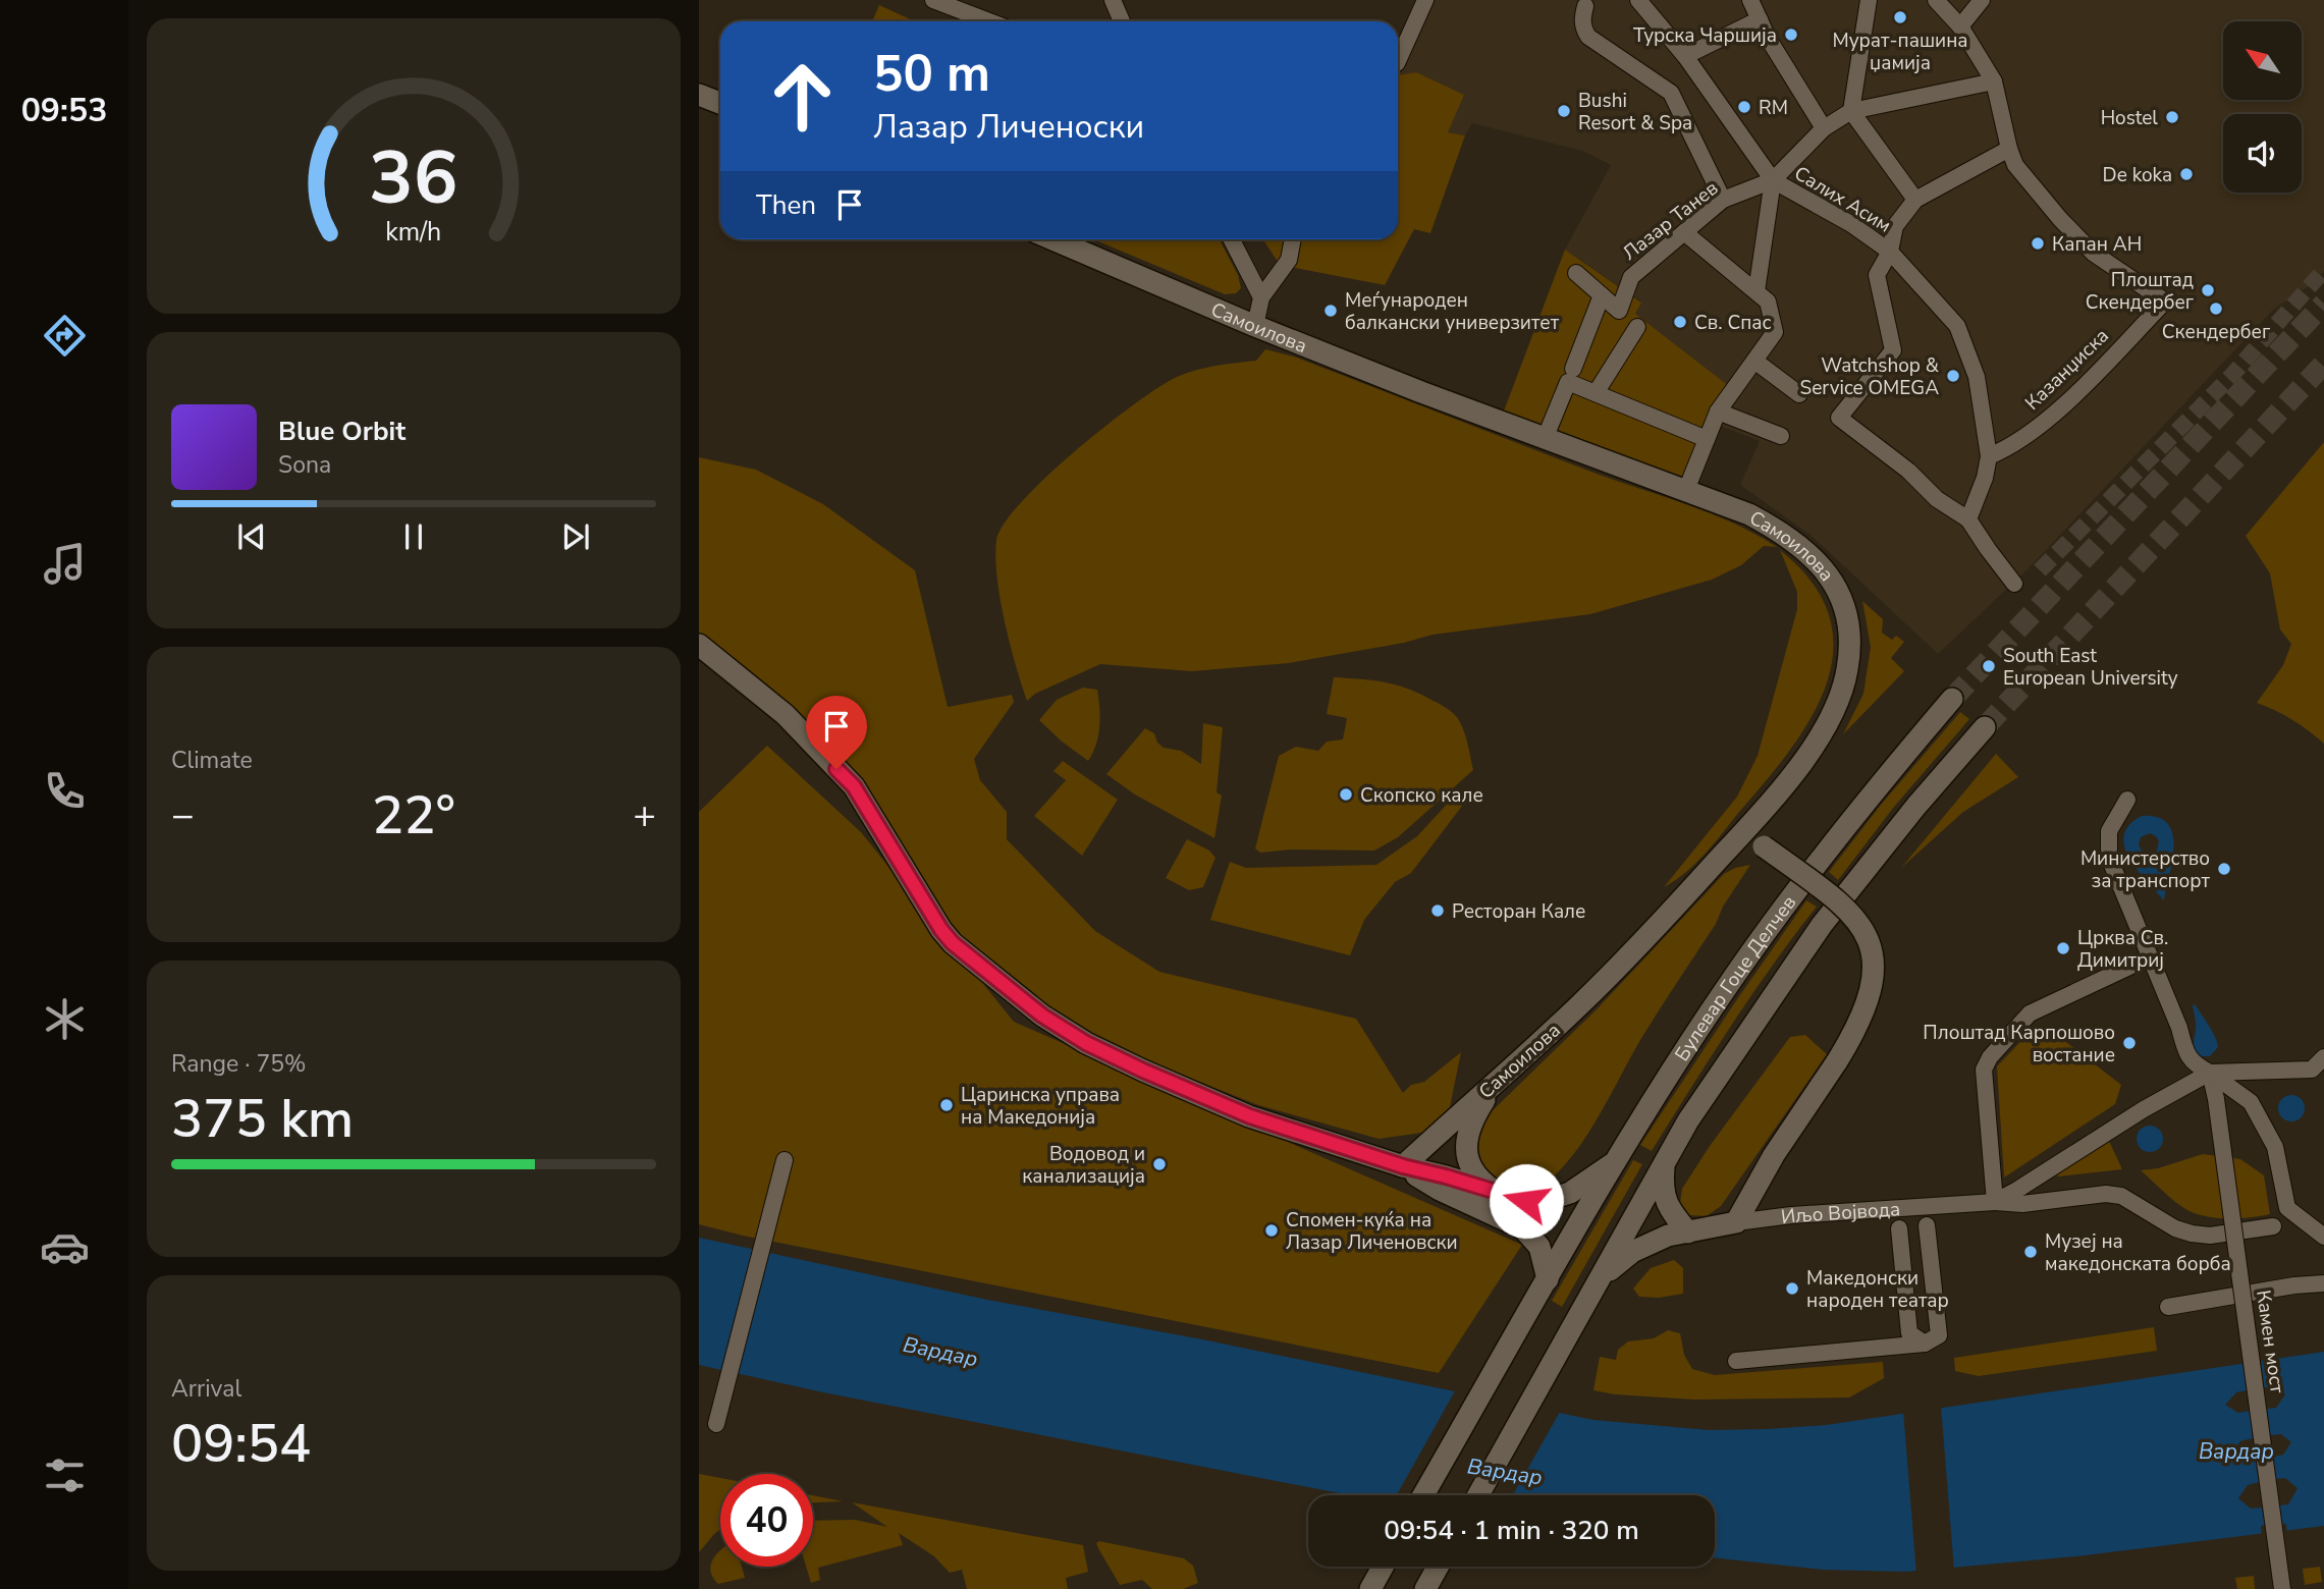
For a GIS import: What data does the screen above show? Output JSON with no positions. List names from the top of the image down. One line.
{"streets":{"street":["Салих Асим","Лазар Танев","Самоилова","Казанџиска","Булевар Гоце Делчев","Иљо Војвода","Камен мост"]},"crossings":[["Салих Асим","Лазар Танев"],["Салих Асим","Казанџиска"],["Булевар Гоце Делчев","Иљо Војвода"],["Иљо Војвода","Камен мост"]],"water":["Вардар"],"places":["Мурат-пашина џамија","Турска Чаршија","RM","Bushi Resort & Spa","Hostel","De koka","Капан АН","Плоштад Скендербег","Скендербег","Меѓународен балкански универзитет","Св. Спас","Watchshop & Service OMEGA","South East European University","Скопско кале","Министерство за транспорт","Ресторан Кале","Црква Св. Димитриј","Плоштад Карпошово востание","Царинска управа на Македонија","Водовод и канализација","Спомен-куќа на Лазар Личеновски","Музеј на македонската борба","Македонски народен театар"],"north":"top left","page":{"tabs":"09:53","turn":["50 m","Лазар Личеноски"],"then":"Then","song":["Blue Orbit","Sona"],"tile":["Climate",["Range · 75%","375 km"],["Arrival","09:54"]],"heat":["−","22°","+"],"limit":"40","trip":"09:54 · 1 min · 320 m","gauge":["36","km/h"]}}
